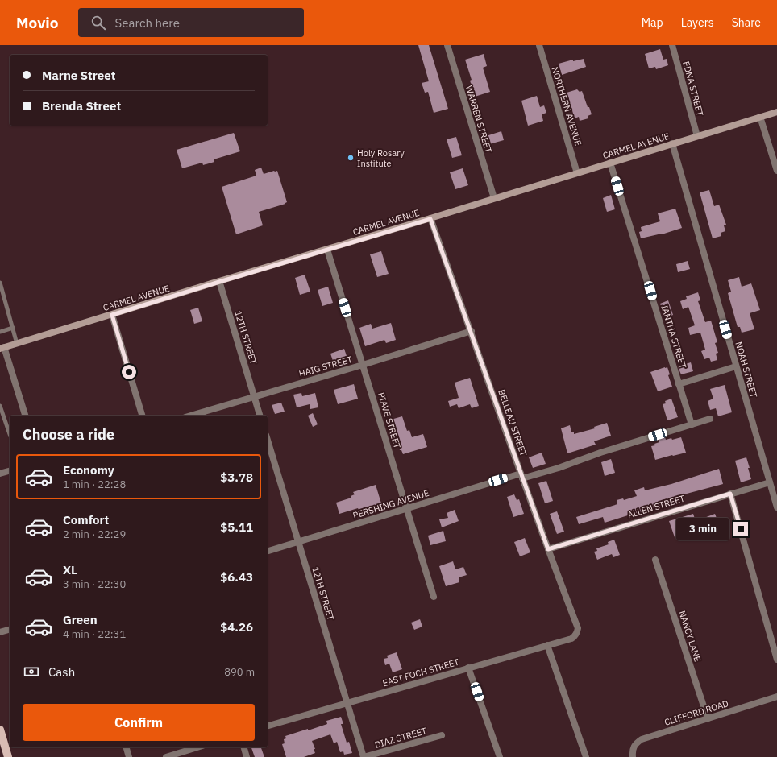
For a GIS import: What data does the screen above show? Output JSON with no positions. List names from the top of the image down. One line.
{"streets":{"main road":["CARMEL AVENUE"],"street":["EDNA STREET","NORTHERN AVENUE","WARREN STREET","IANTHA STREET","12TH STREET","HAIG STREET","NOAH STREET","PIAVE STREET","BELLEAU STREET","PERSHING AVENUE","ALLEN STREET","NANCY LANE","EAST FOCH STREET","CLIFFORD ROAD","DIAZ STREET"]},"crossings":[["EDNA STREET","CARMEL AVENUE"],["NORTHERN AVENUE","CARMEL AVENUE"],["WARREN STREET","CARMEL AVENUE"],["CARMEL AVENUE","IANTHA STREET"],["CARMEL AVENUE","12TH STREET"],["CARMEL AVENUE","NOAH STREET"],["CARMEL AVENUE","PIAVE STREET"],["CARMEL AVENUE","BELLEAU STREET"],["IANTHA STREET","PERSHING AVENUE"],["12TH STREET","HAIG STREET"],["12TH STREET","PERSHING AVENUE"],["12TH STREET","EAST FOCH STREET"],["12TH STREET","DIAZ STREET"],["HAIG STREET","PIAVE STREET"],["HAIG STREET","BELLEAU STREET"],["NOAH STREET","ALLEN STREET"],["PIAVE STREET","PERSHING AVENUE"],["BELLEAU STREET","PERSHING AVENUE"],["BELLEAU STREET","ALLEN STREET"],["BELLEAU STREET","EAST FOCH STREET"],["NANCY LANE","CLIFFORD ROAD"]],"places":["Holy Rosary Institute"],"page":{"header":"Movio","search":"Search here","nav":["Map","Layers","Share"],"banner":["Marne Street","Brenda Street"],"heading":"Choose a ride","list":[{"name":"Economy","note":"1 min · 22:28","value":"$3.78"},{"name":"Comfort","note":"2 min · 22:29","value":"$5.11"},{"name":"XL","note":"3 min · 22:30","value":"$6.43"},{"name":"Green","note":"4 min · 22:31","value":"$4.26"}],"bubble":"3 min","pay":["Cash","890 m"],"buttons":"Confirm"}}
